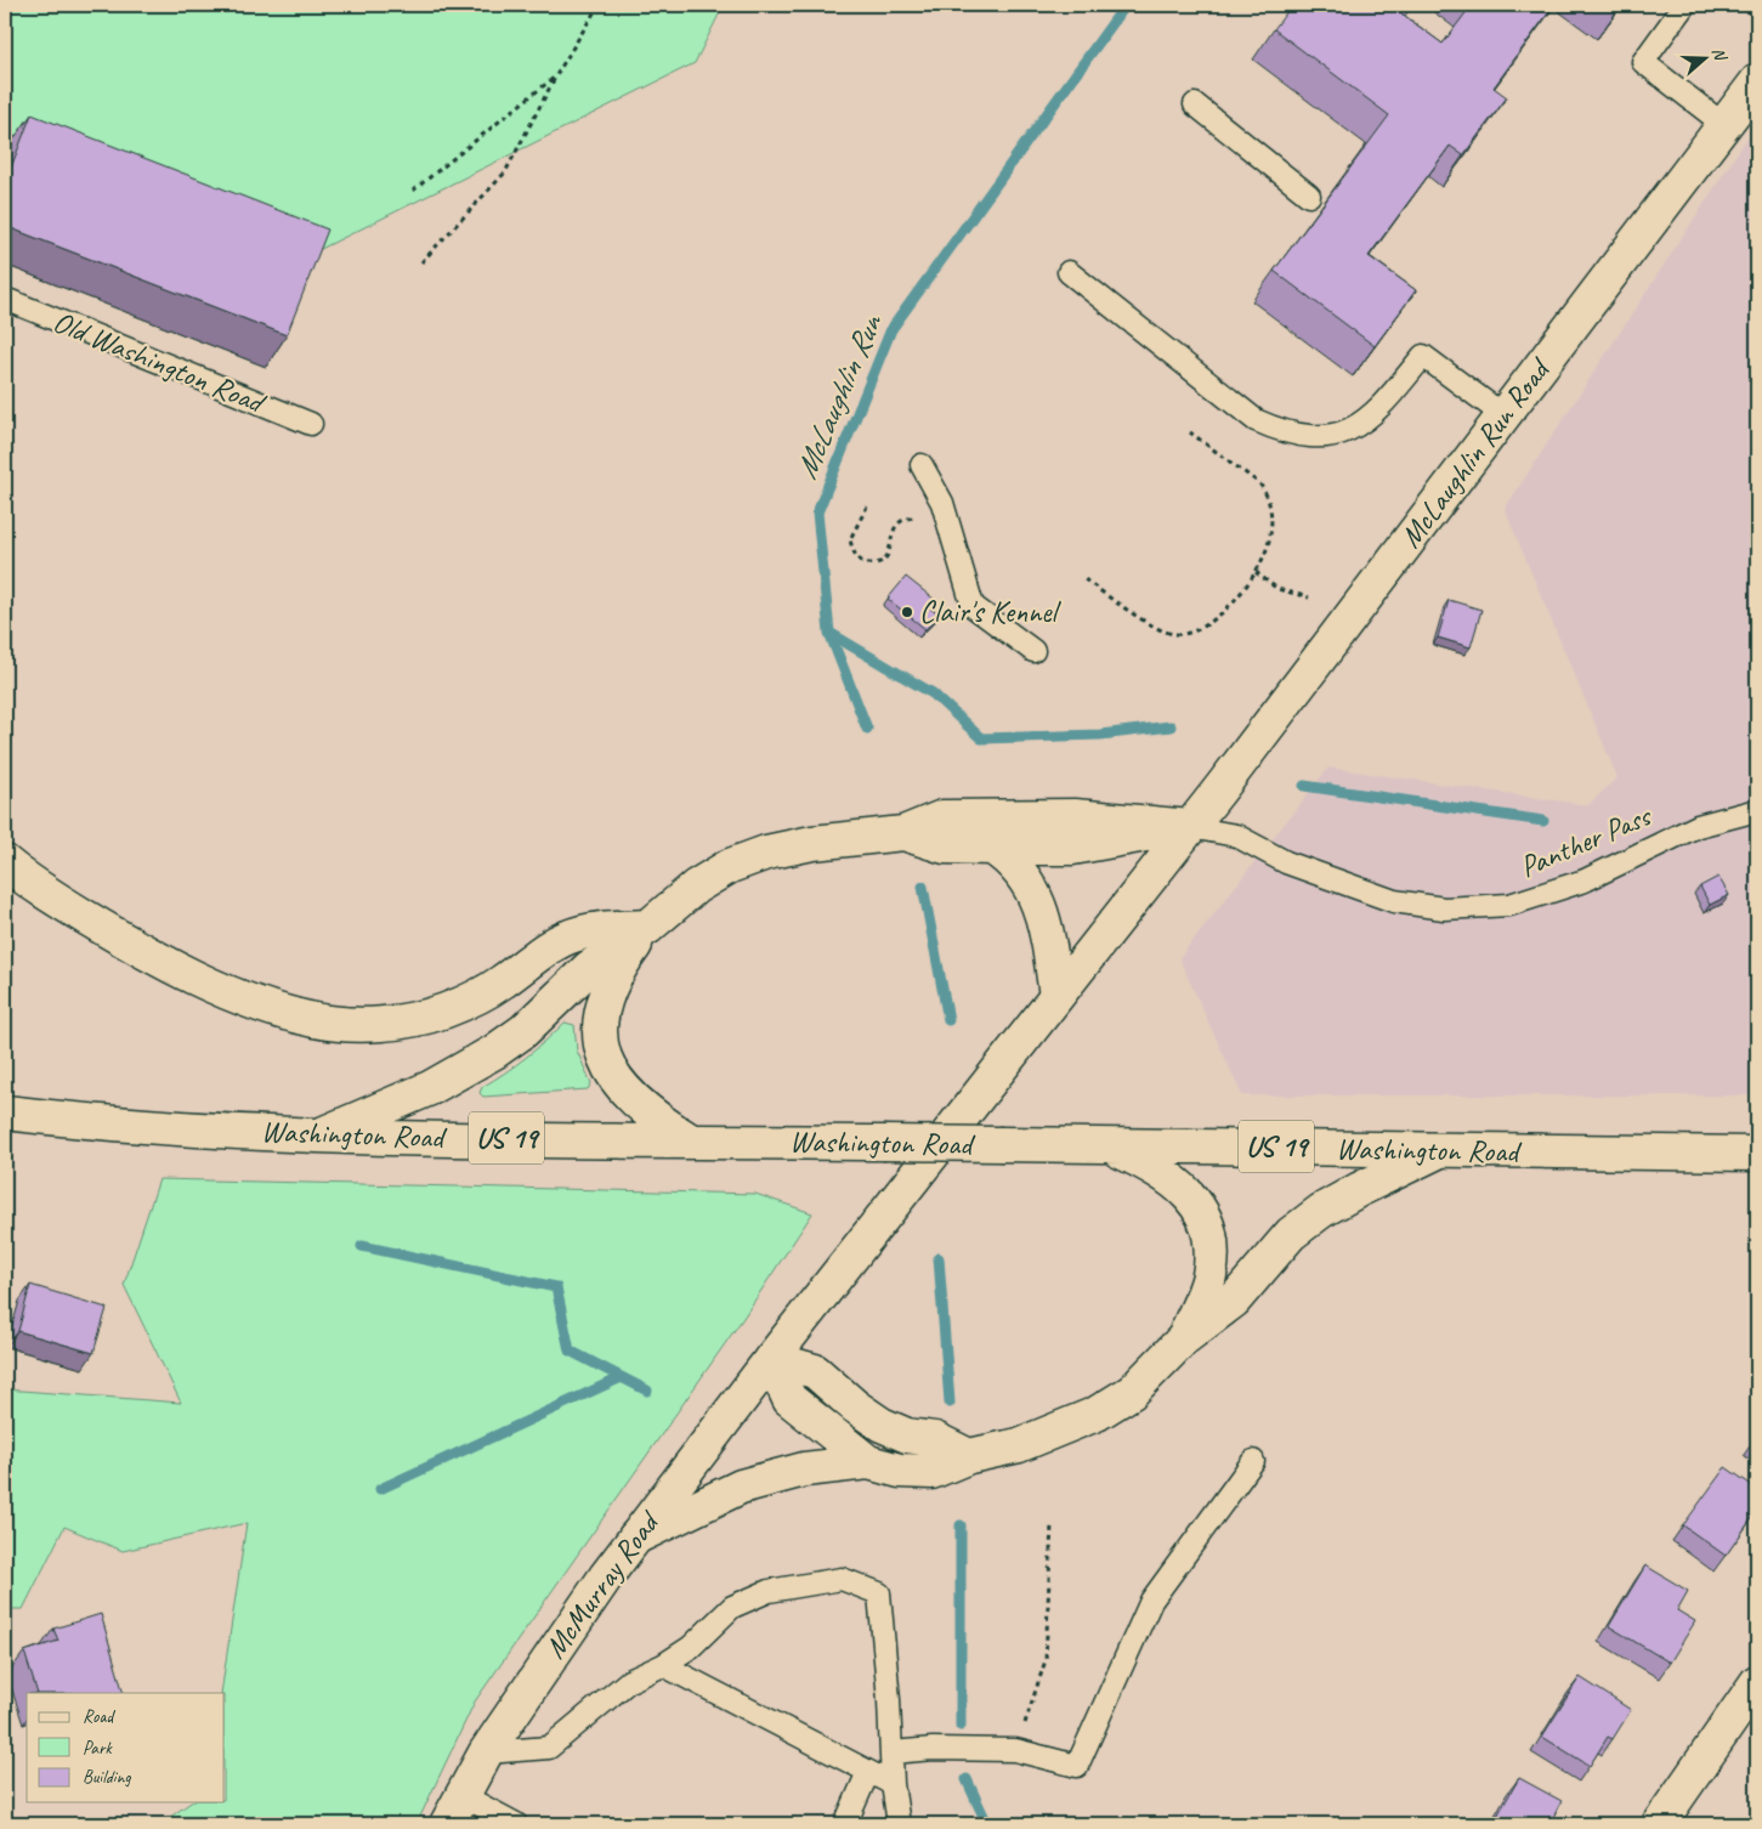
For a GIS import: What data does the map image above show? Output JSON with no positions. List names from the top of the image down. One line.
{"streets":{"main road":["McLaughlin Run Road","Washington Road","US 19","McMurray Road"],"lane":["Old Washington Road","Panther Pass"]},"crossings":[["McLaughlin Run Road","Panther Pass"],["McLaughlin Run Road","McMurray Road"]],"water":["McLaughlin Run"],"places":["Clair's Kennel"],"legend":["Road","Park","Building"],"north":"right"}
